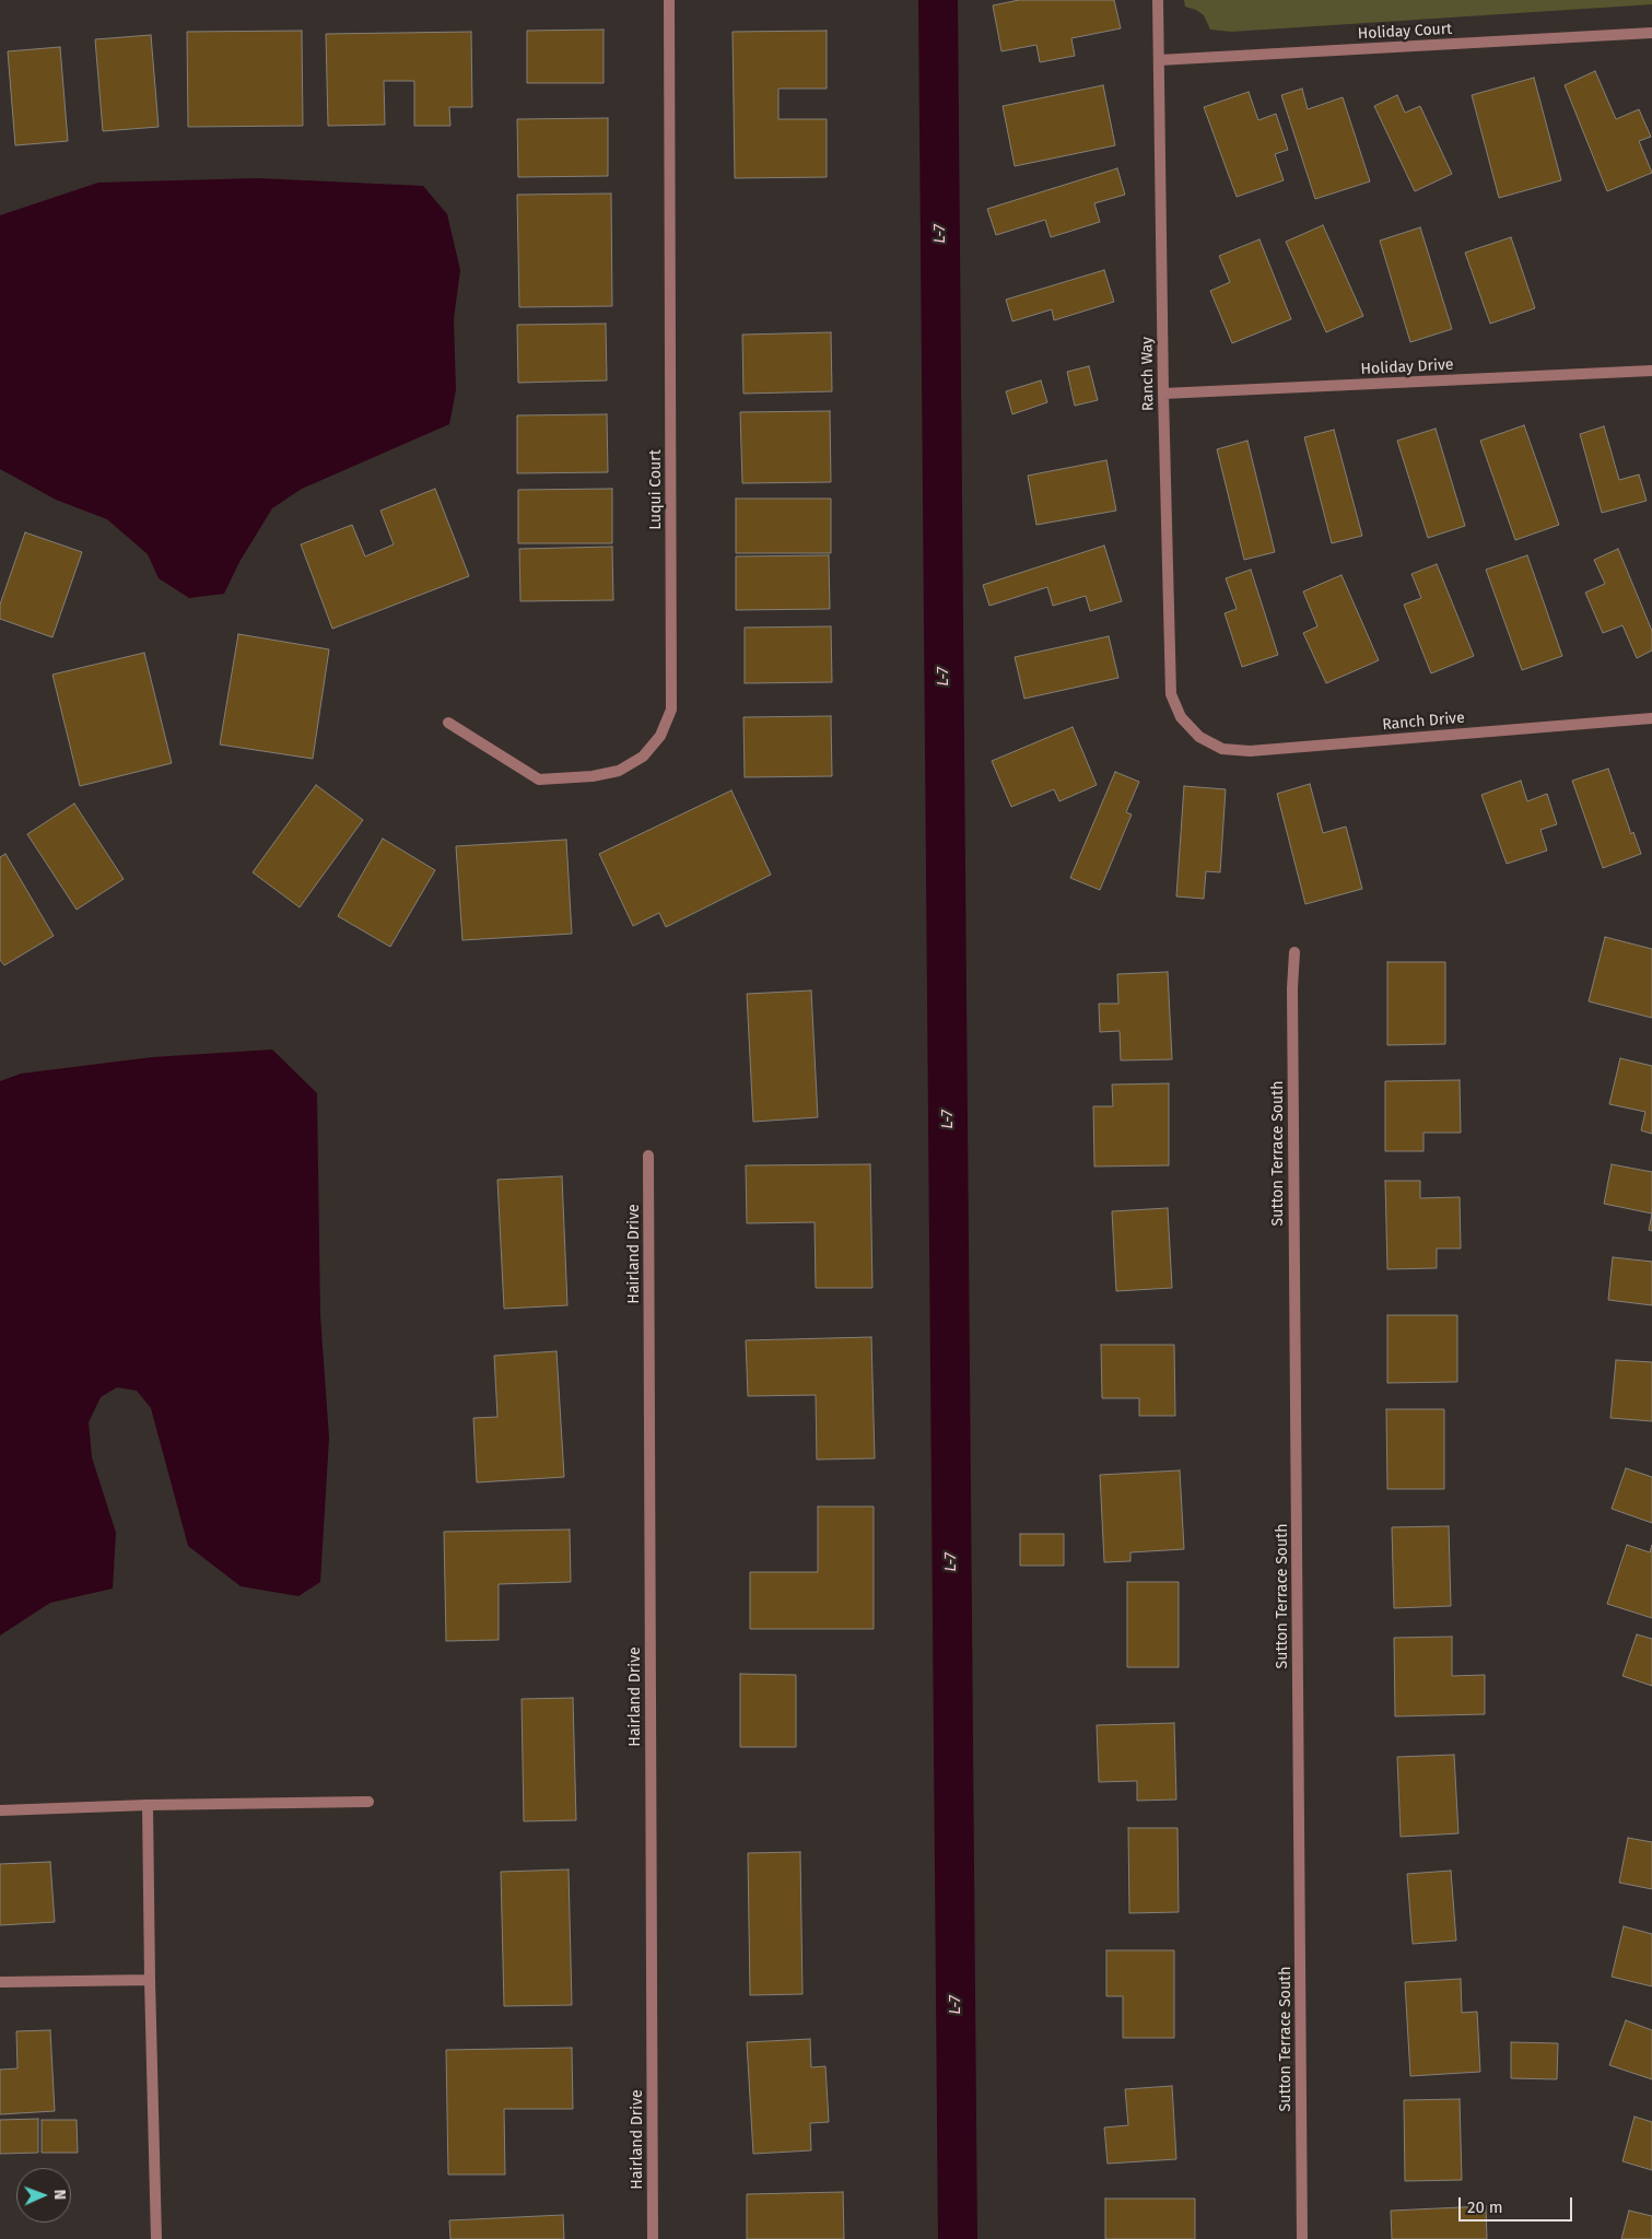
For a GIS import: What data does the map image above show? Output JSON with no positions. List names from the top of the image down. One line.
{"streets":{"street":["Holiday Court","Holiday Drive","Ranch Way","Luqui Court","Ranch Drive","Sutton Terrace South","Hairland Drive"]},"crossings":[["Holiday Court","Ranch Way"],["Holiday Drive","Ranch Way"],["Ranch Way","Ranch Drive"]],"water":["L-7"],"scale_bar":"20 m","north":"right"}
